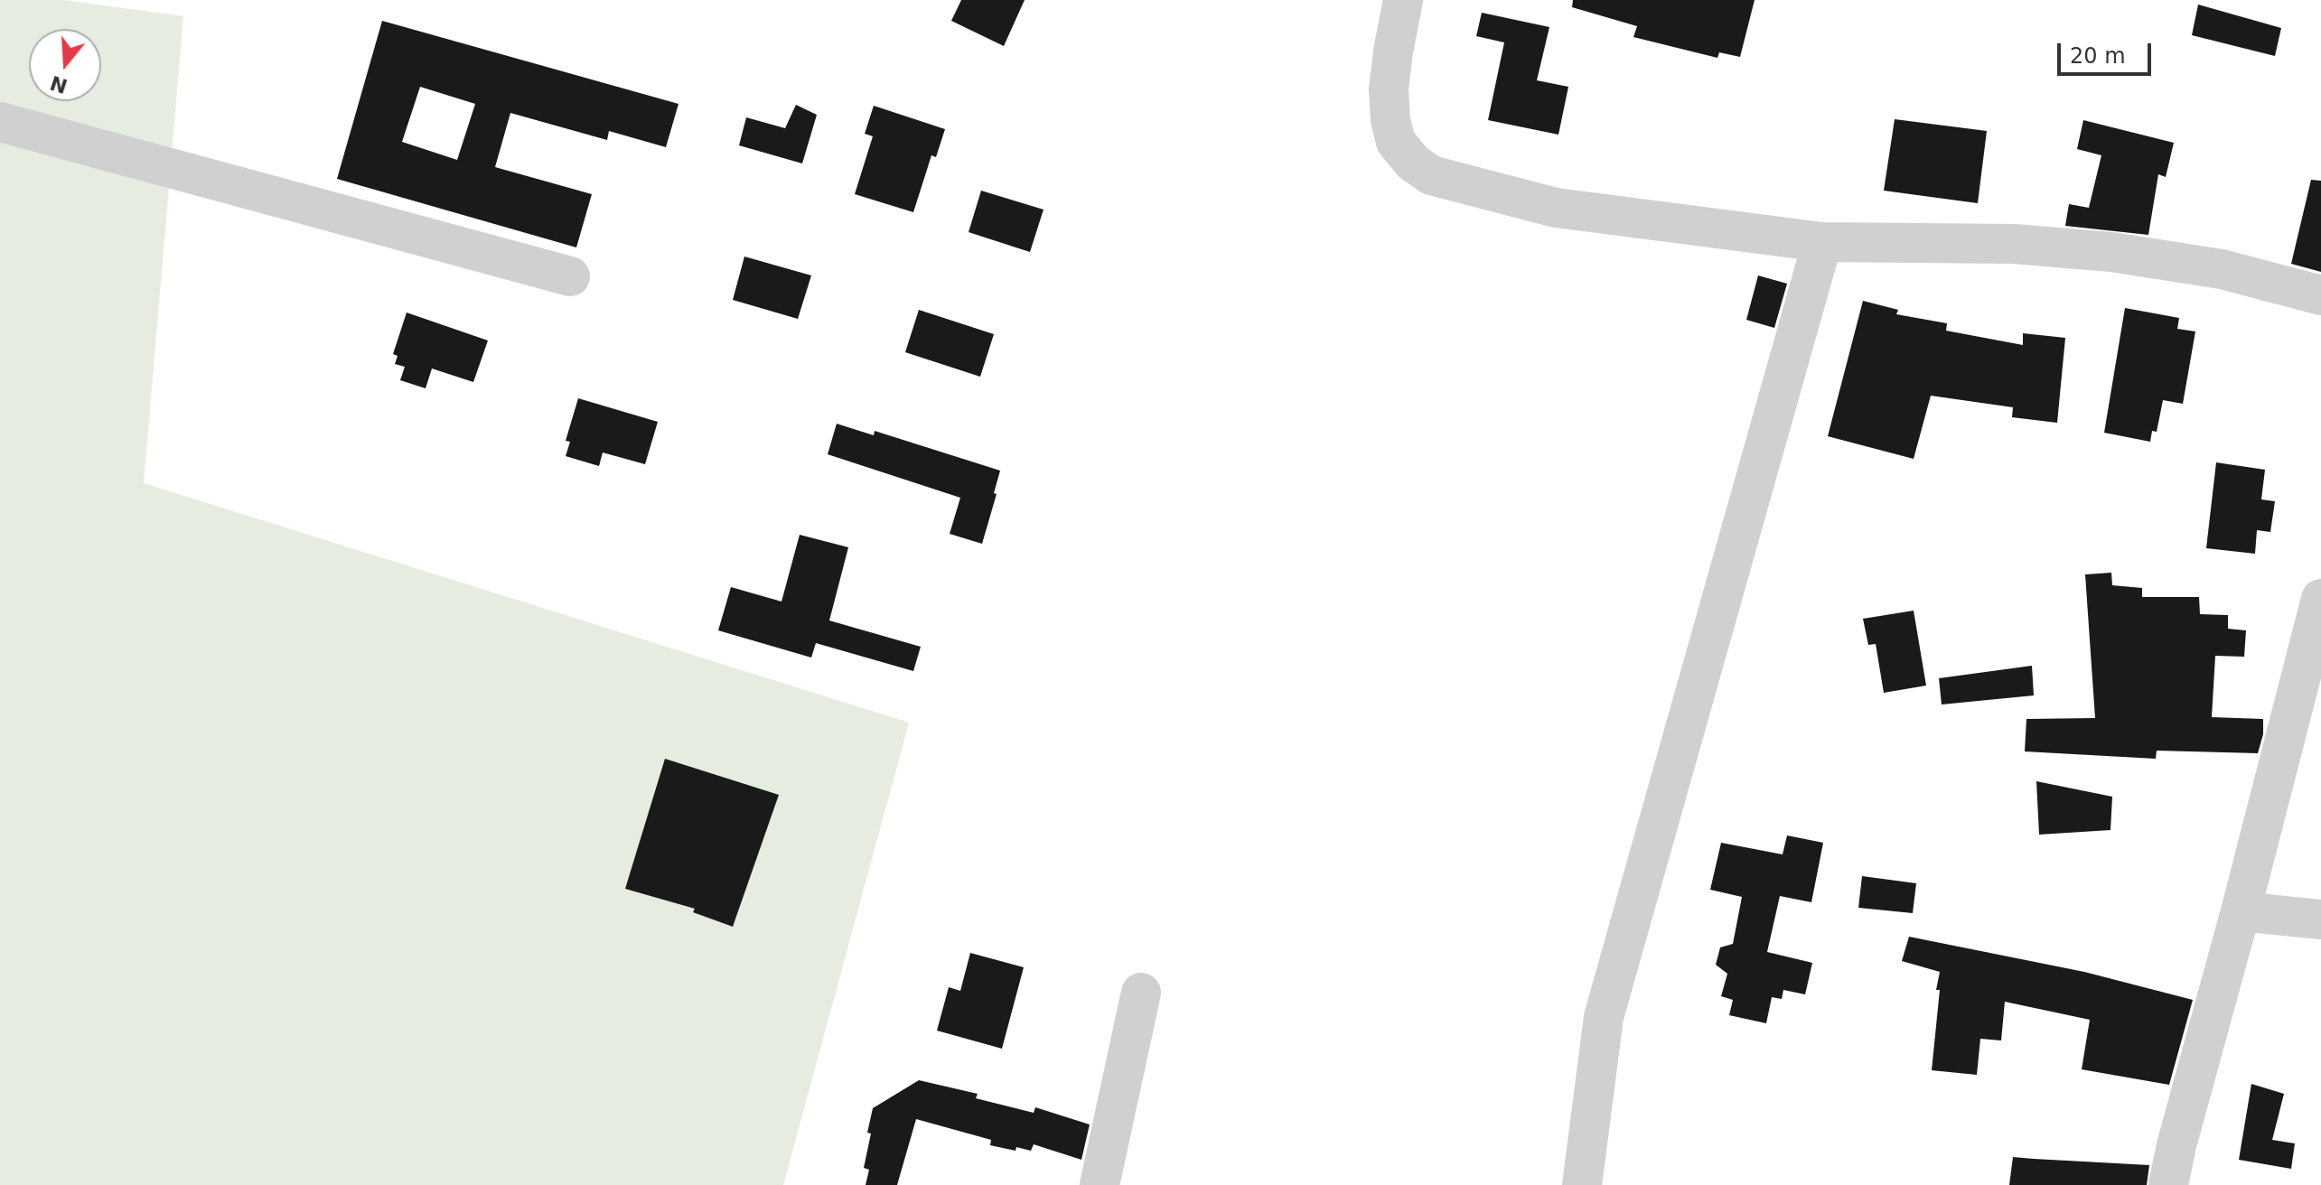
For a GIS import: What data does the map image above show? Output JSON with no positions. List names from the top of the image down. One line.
{"scale_bar":"20 m","north":"bottom"}
